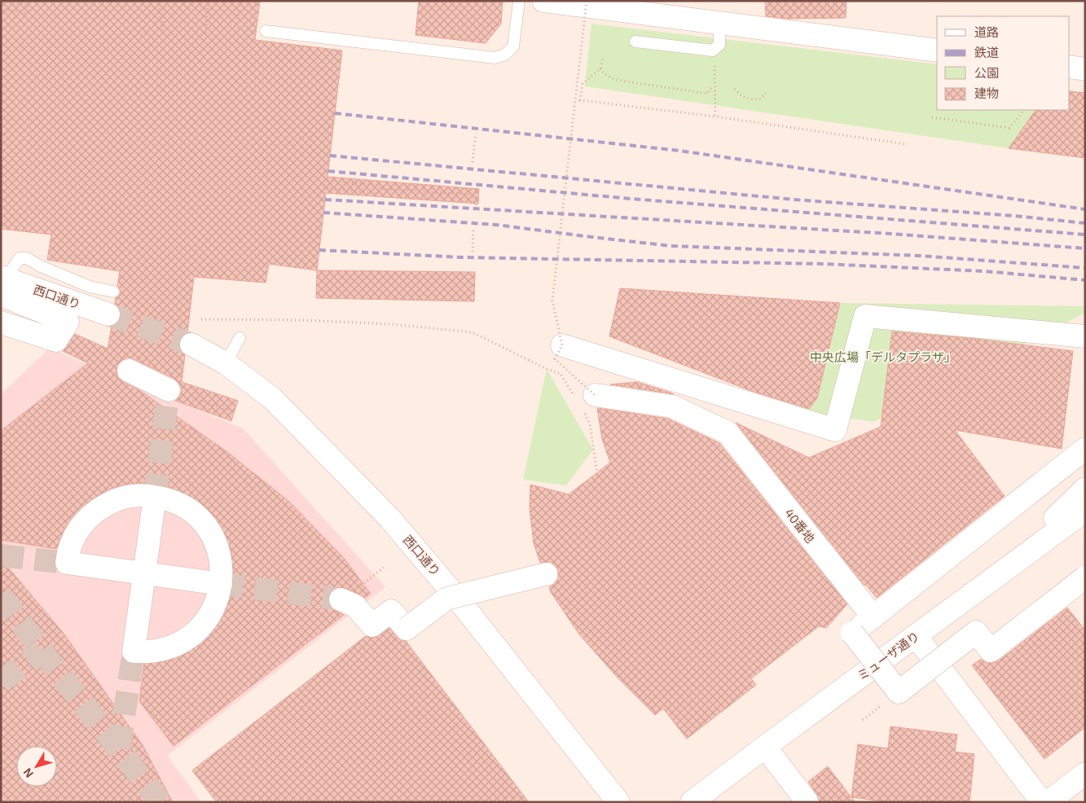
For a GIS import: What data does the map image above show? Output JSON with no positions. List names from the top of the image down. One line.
{"streets":{"street":["西口通り","40番地","ミューザ通り"]},"parks":["中央広場「デルタプラザ」"],"legend":["道路","鉄道","公園","建物"],"north":"bottom left"}
